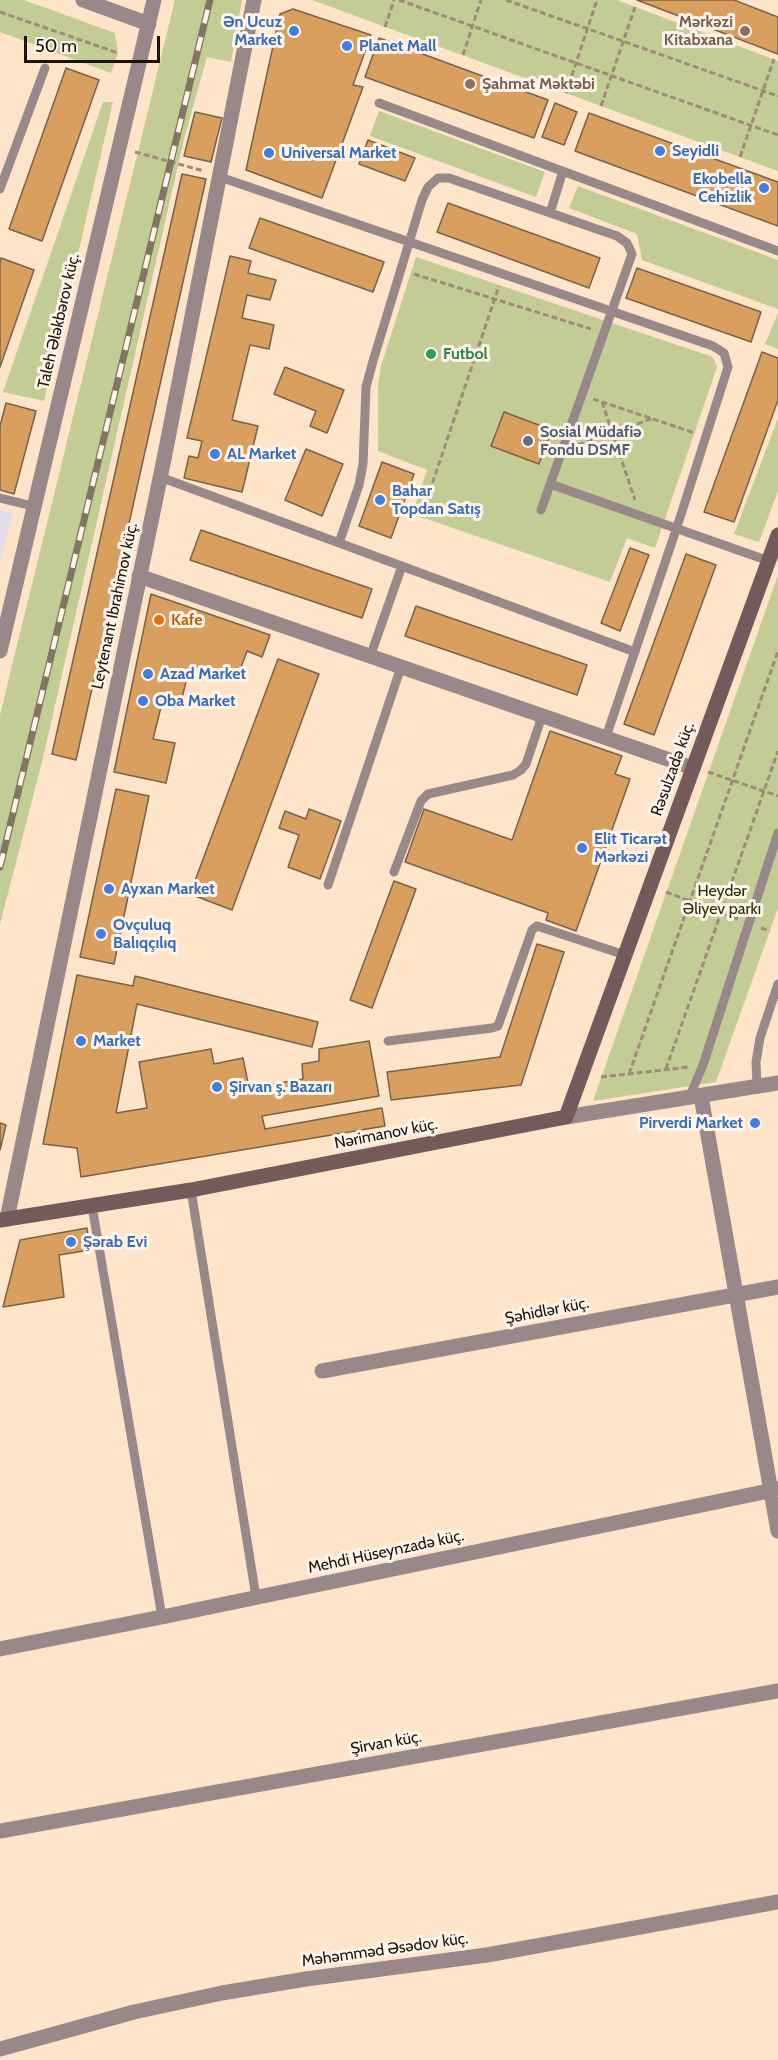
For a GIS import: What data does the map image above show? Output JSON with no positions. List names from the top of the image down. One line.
{"streets":{"main road":["Rəsulzadə küç.","Nərimanov küç."],"street":["Taleh Ələkbərov küç.","Leytenant Ibrahimov küç.","Şəhidlər küç.","Mehdi Hüseynzadə küç.","Şirvan küç.","Məhəmməd Əsədov küç."]},"crossings":[["Leytenant Ibrahimov küç.","Nərimanov küç."],["Rəsulzadə küç.","Nərimanov küç."]],"parks":["Heydər Əliyev parkı"],"places":["Ən Ucuz Market","Mərkəzi Kitabxana","Planet Mall","Şahmat Məktəbi","Seyidli","Universal Market","Ekobella Cehizlik","Futbol","Sosial Müdafiə Fondu DSMF","AL Market","Bahar Topdan Satış","Kafe","Azad Market","Oba Market","Elit Ticarət Mərkəzi","Ayxan Market","Ovçuluq Balıqçılıq","Market","Şirvan ş. Bazarı","Pirverdi Market","Şərab Evi"],"scale_bar":"50 m"}
